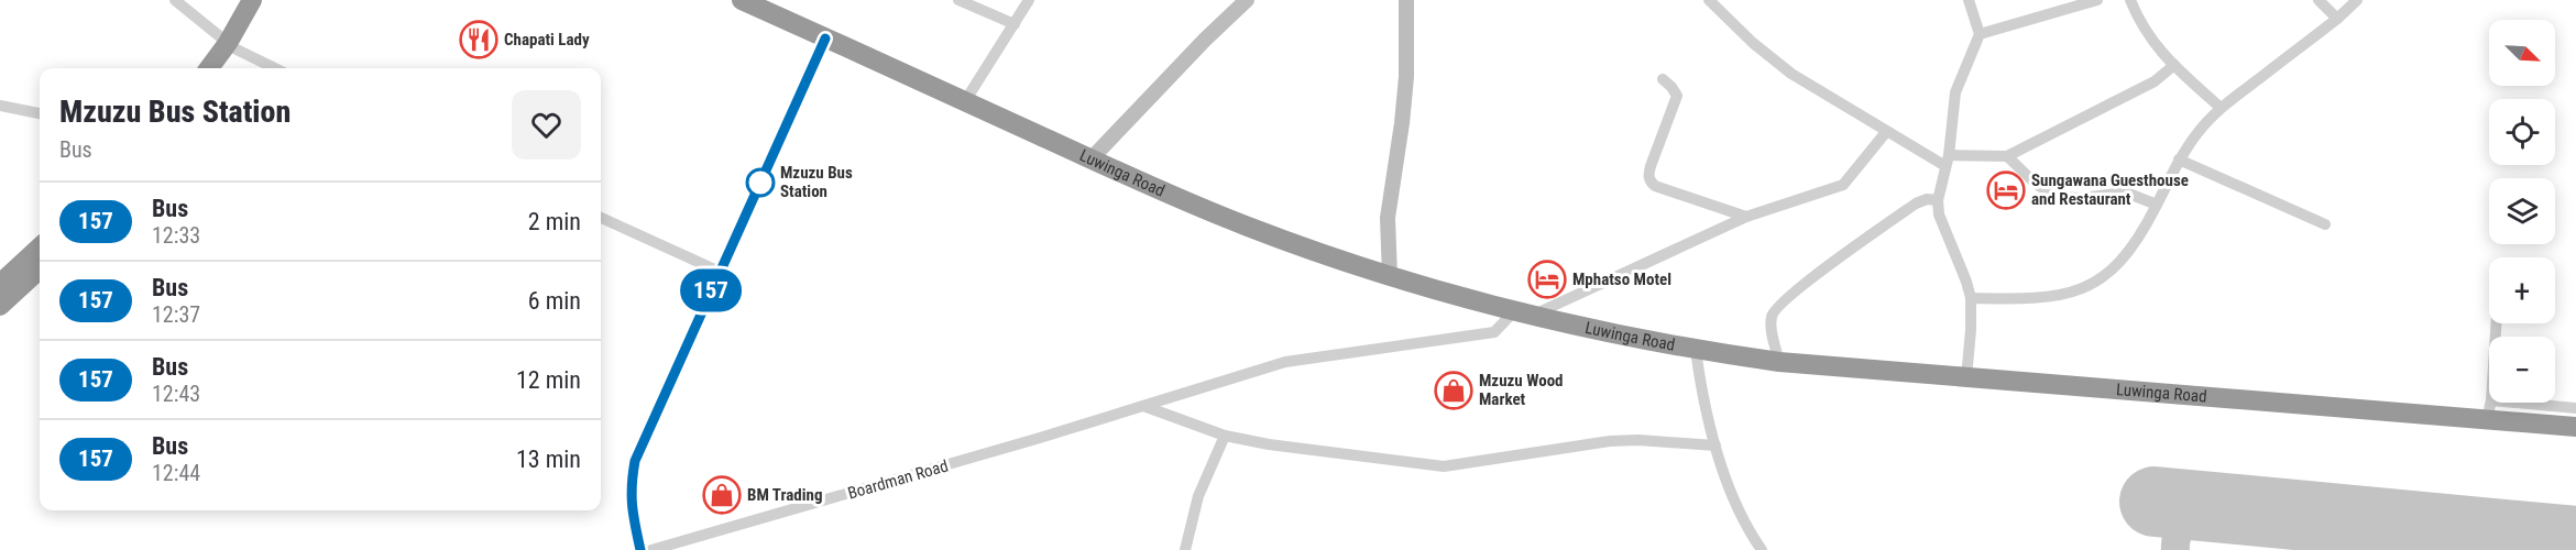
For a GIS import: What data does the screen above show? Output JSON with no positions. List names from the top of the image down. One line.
{"streets":{"highway":["Luwinga Road"],"street":["Boardman Road"]},"crossings":[["Luwinga Road","Boardman Road"]],"places":{"restaurant":["Chapati Lady"],"other":["Mzuzu Bus Station"],"hotel":["Sungawana Guesthouse and Restaurant","Mphatso Motel"],"shop":["Mzuzu Wood Market","BM Trading"]},"lines":["bus line 157"],"north":"bottom right","page":{"on_map":"157","map_buttons":["+","−"],"heading":["Mzuzu Bus Station","Bus"],"list":[{"mark":"157","name":"Bus","note":"12:33","value":"2 min"},{"mark":"157","name":"Bus","note":"12:37","value":"6 min"},{"mark":"157","name":"Bus","note":"12:43","value":"12 min"},{"mark":"157","name":"Bus","note":"12:44","value":"13 min"}]}}
